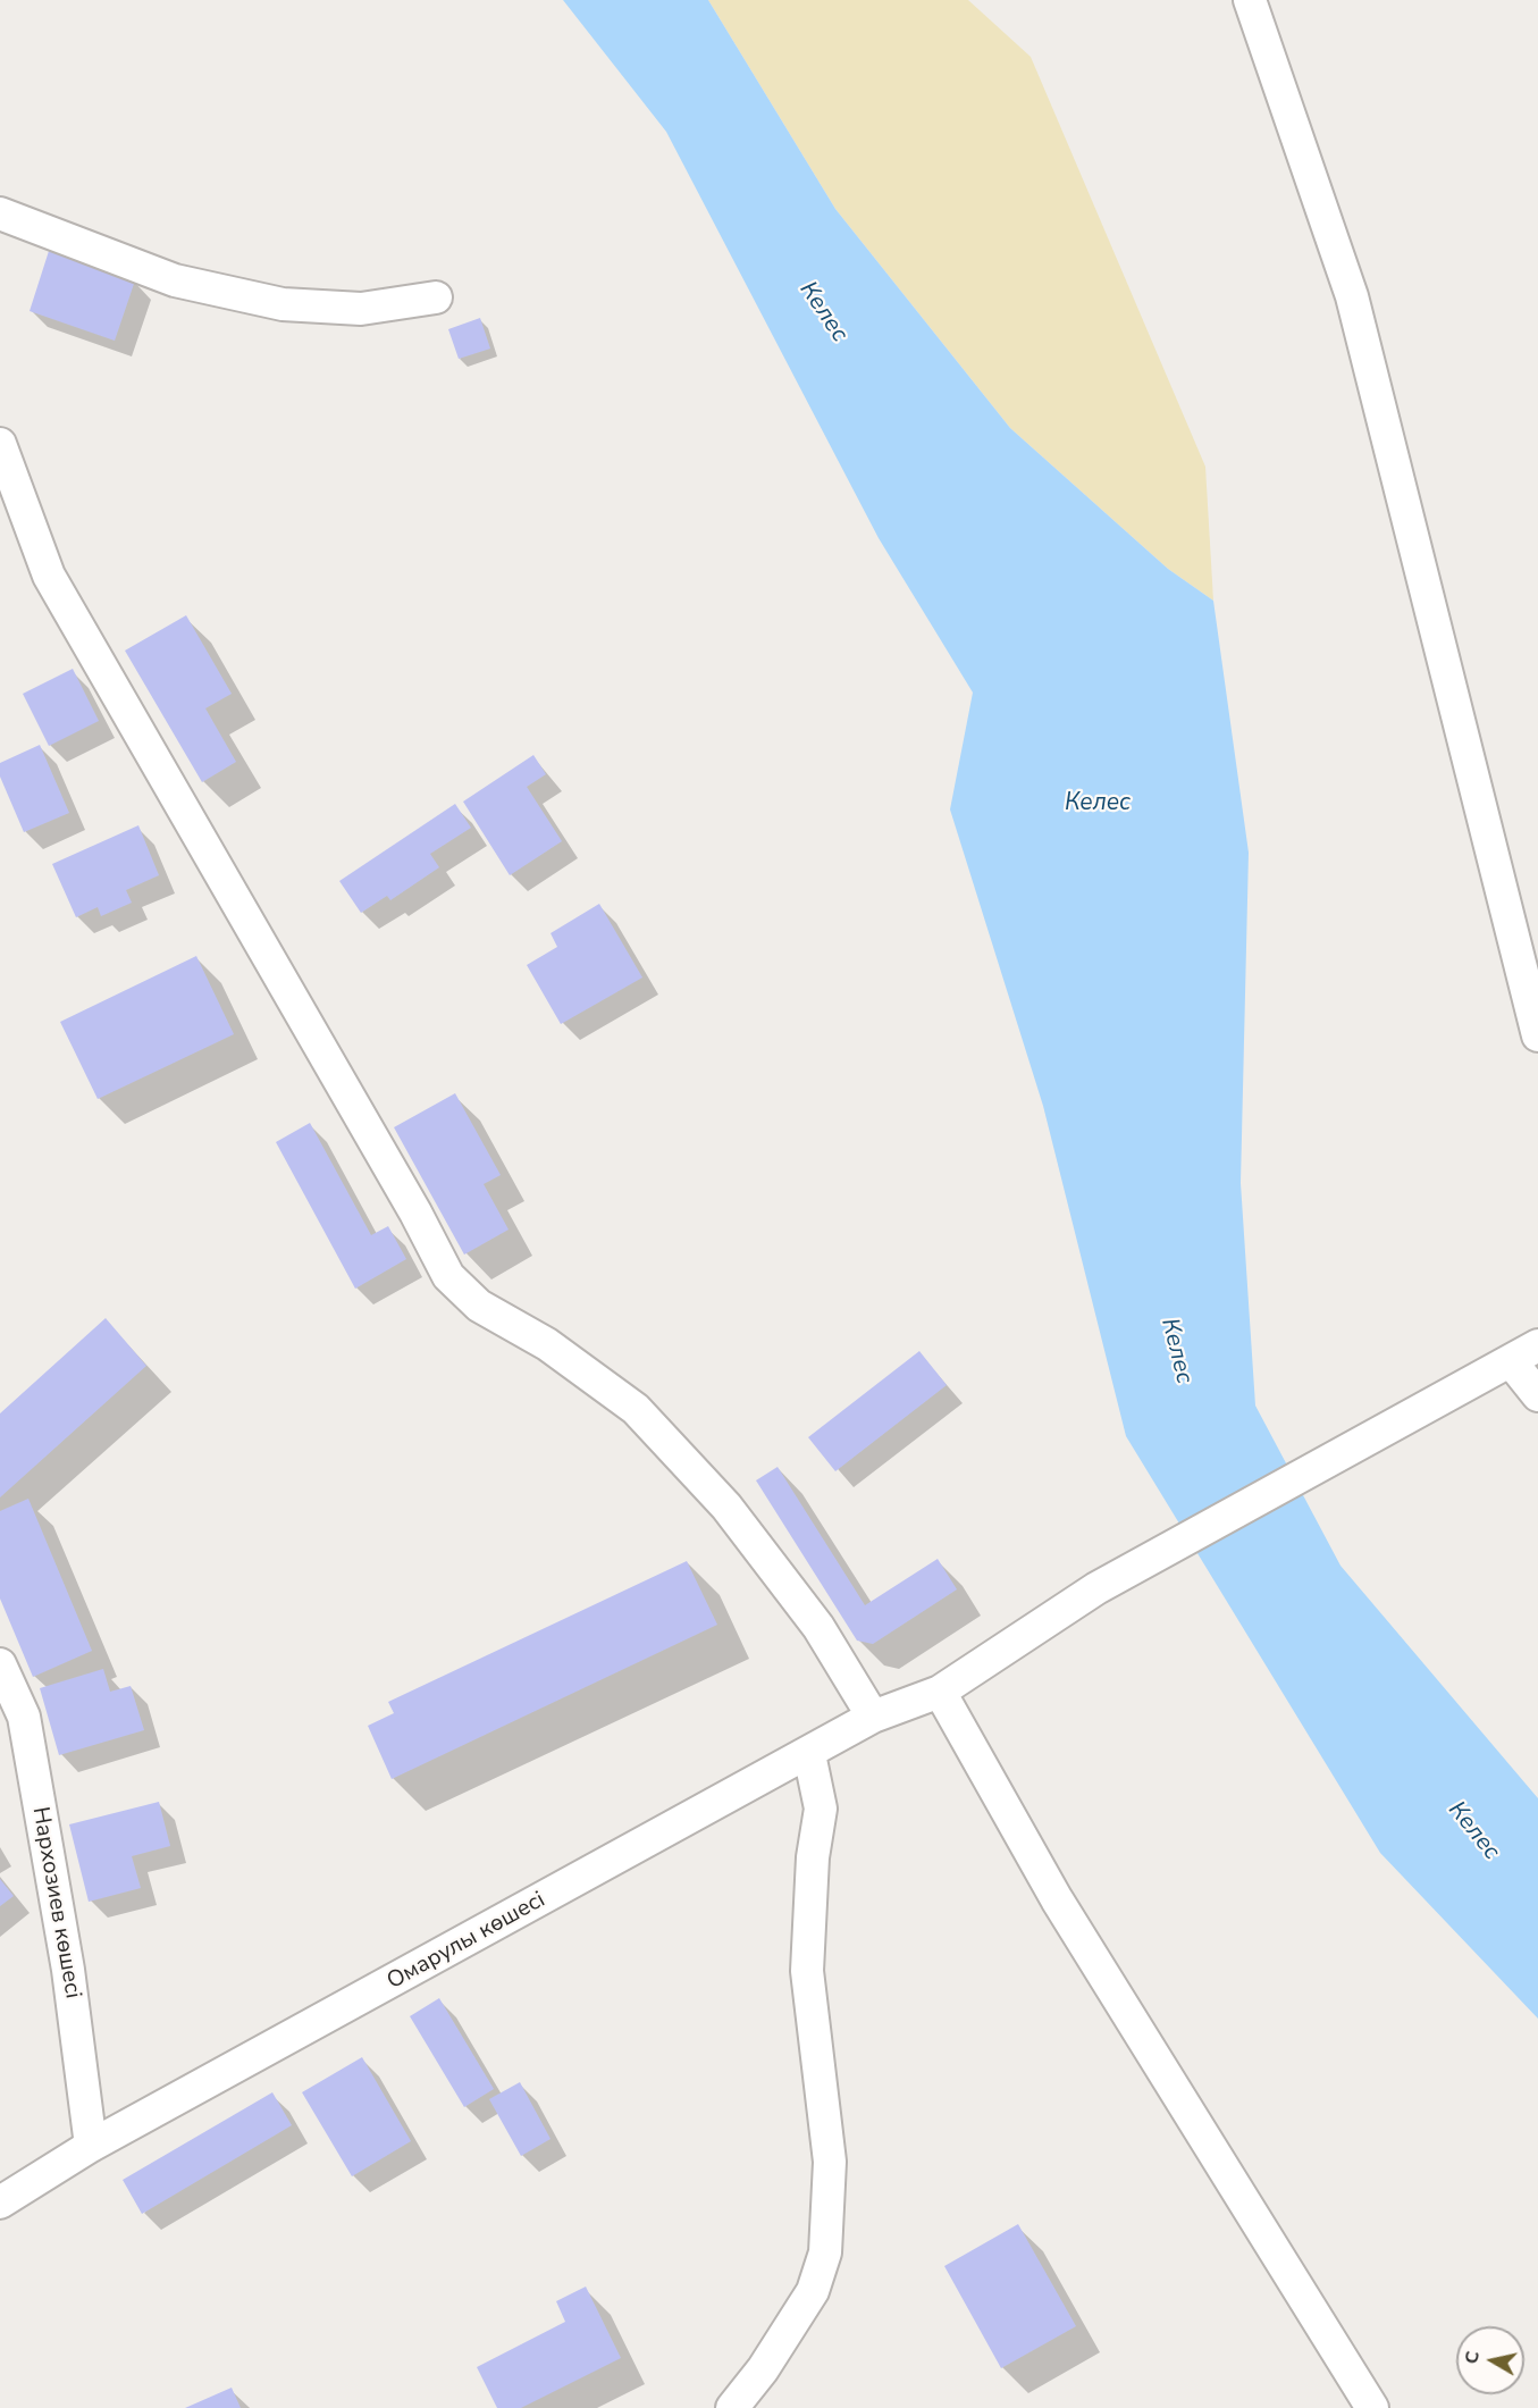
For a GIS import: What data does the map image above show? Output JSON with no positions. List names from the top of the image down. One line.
{"streets":{"street":["Нархозиев көшесі","Омарулы көшесі"]},"crossings":[["Нархозиев көшесі","Омарулы көшесі"]],"water":["Келес"],"north":"left"}
